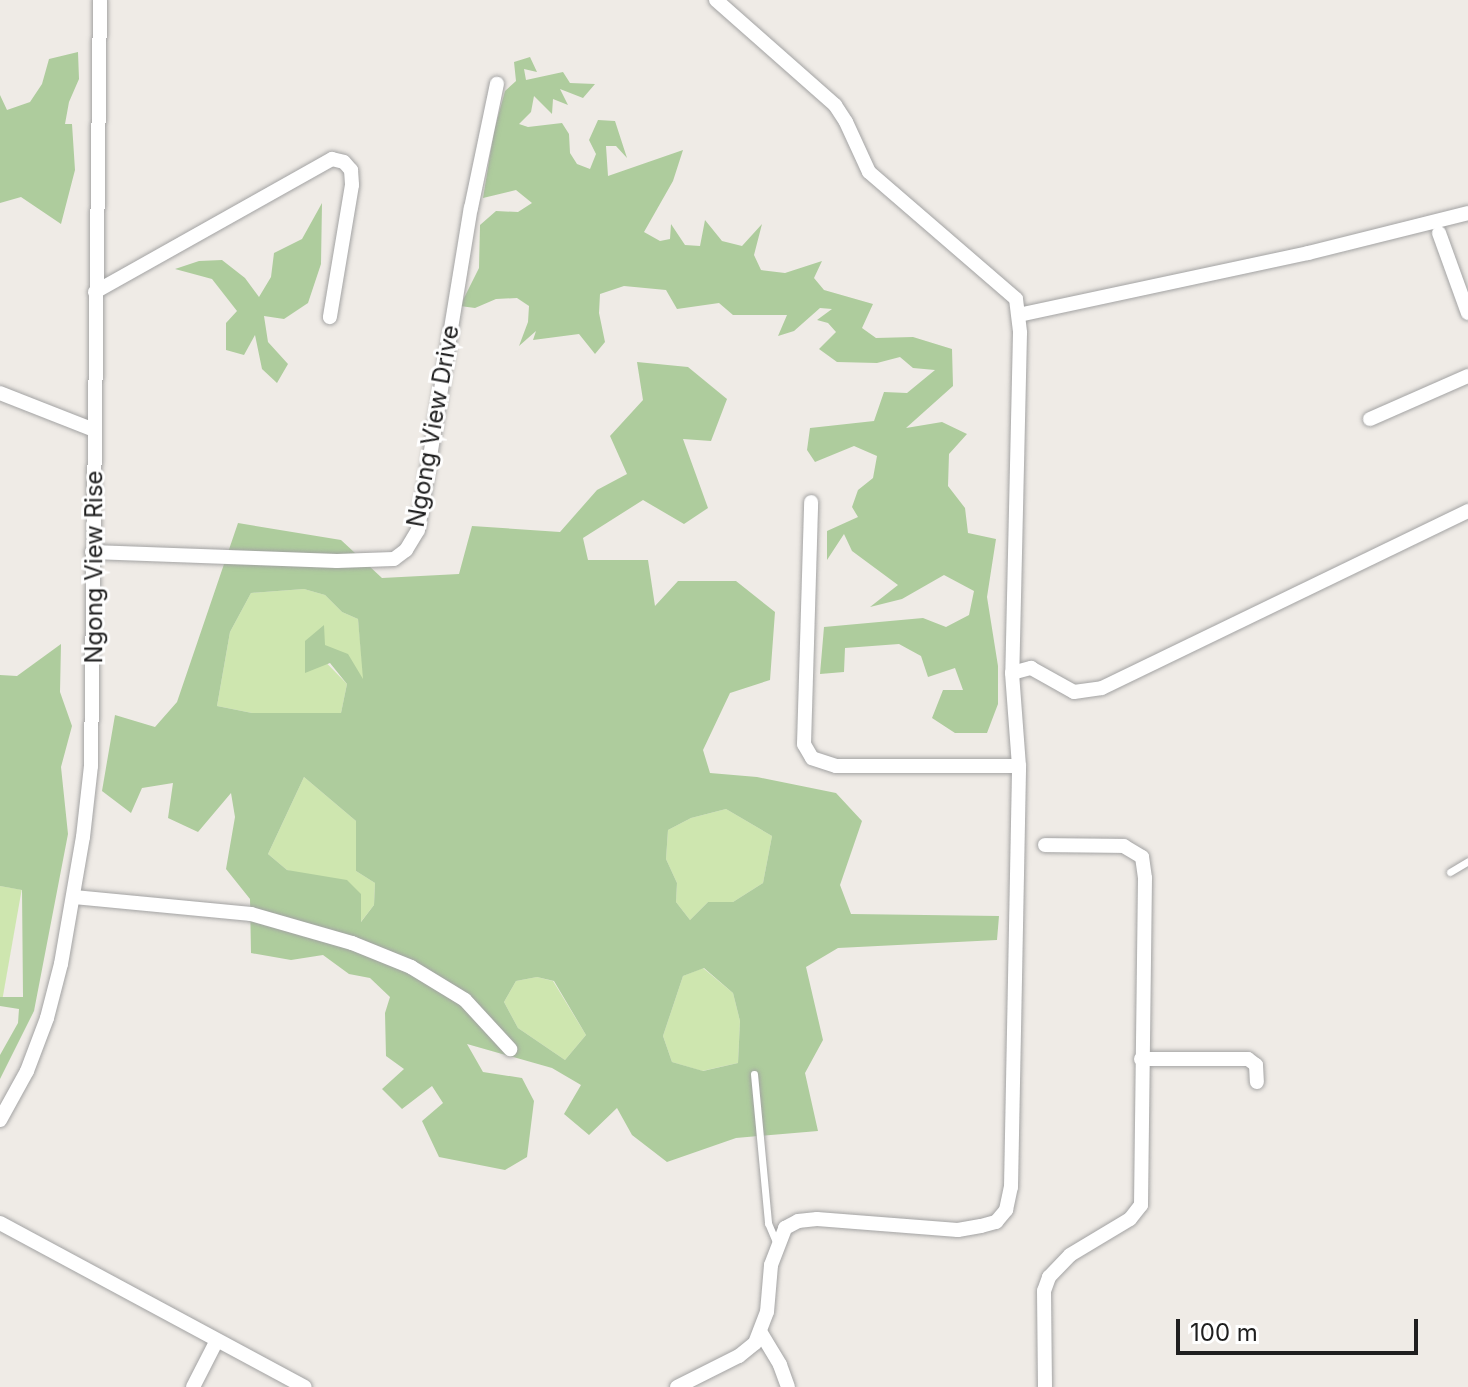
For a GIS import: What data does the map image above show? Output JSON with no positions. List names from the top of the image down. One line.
{"streets":{"street":["Ngong View Drive","Ngong View Rise"]},"crossings":[["Ngong View Drive","Ngong View Rise"]],"scale_bar":"100 m"}
